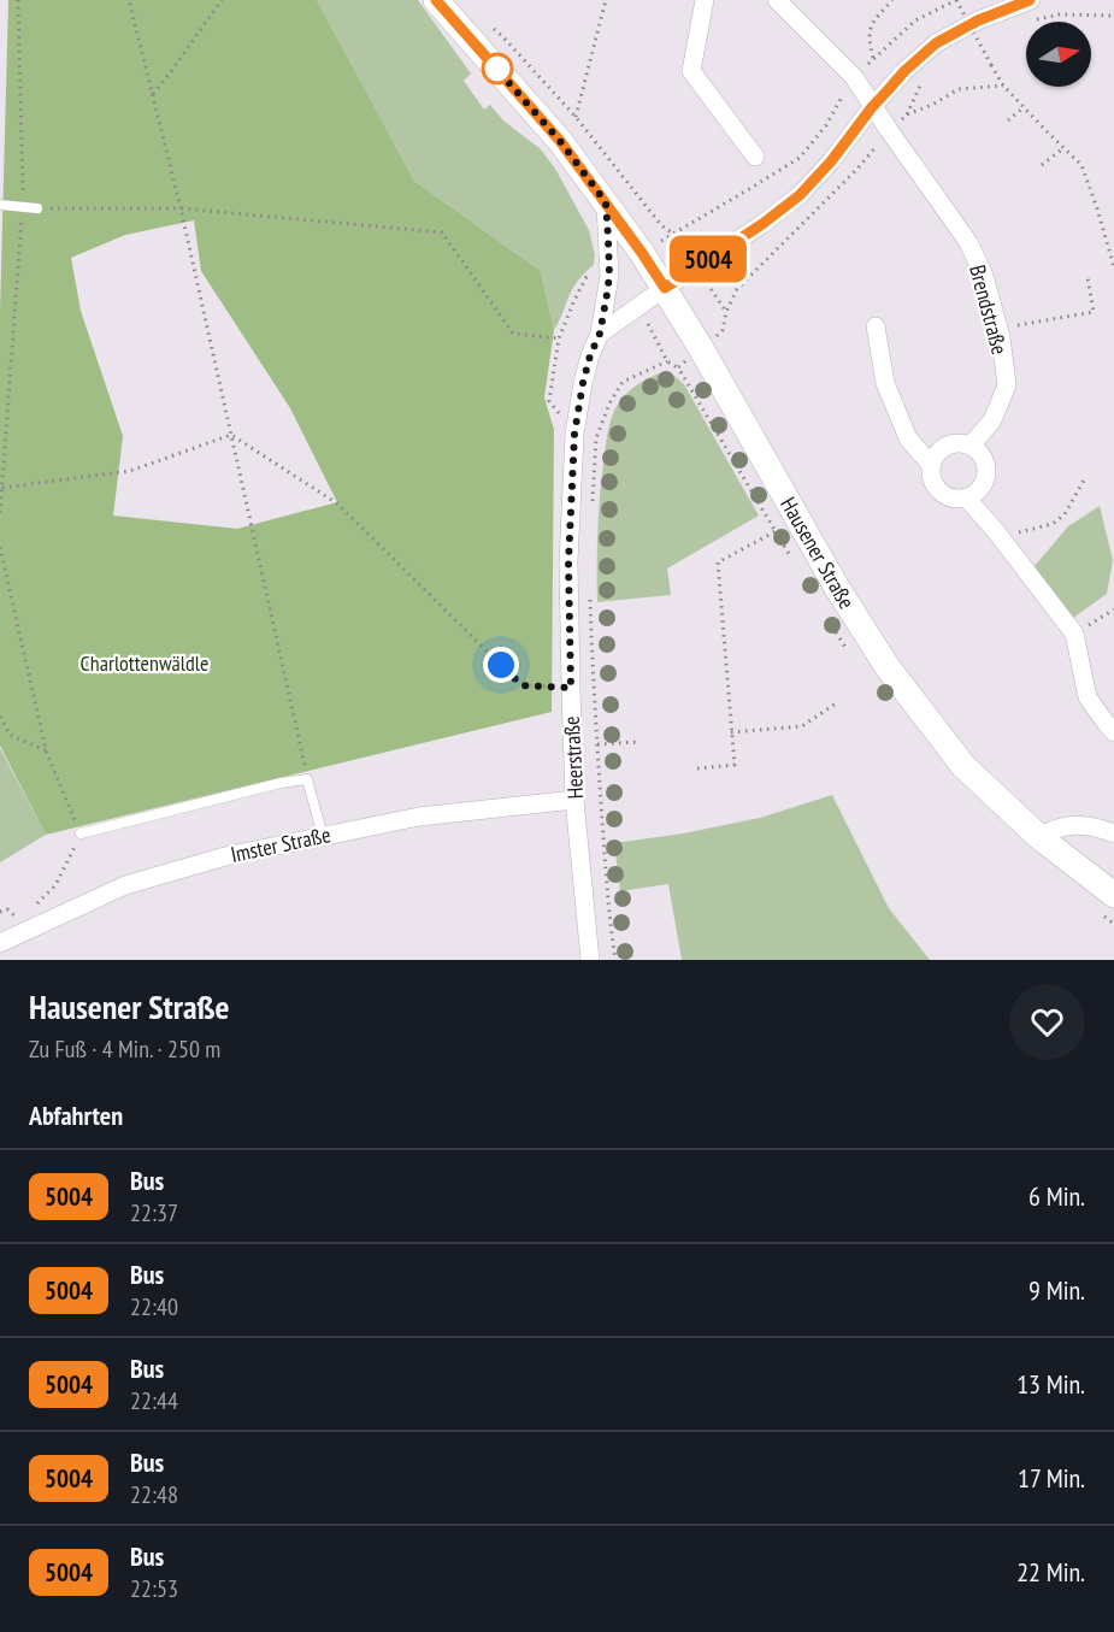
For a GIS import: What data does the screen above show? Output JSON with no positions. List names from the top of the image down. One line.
{"streets":{"main road":["Hausener Straße"],"street":["Brendstraße","Heerstraße","Imster Straße"]},"crossings":[["Hausener Straße","Heerstraße"],["Heerstraße","Imster Straße"]],"parks":["Charlottenwäldle"],"lines":["bus line 5004"],"north":"right","page":{"on_map":"5004","heading":[["Hausener Straße","Zu Fuß · 4 Min. · 250 m"],"Abfahrten"],"list":[{"mark":"5004","name":"Bus","note":"22:37","value":"6 Min."},{"mark":"5004","name":"Bus","note":"22:40","value":"9 Min."},{"mark":"5004","name":"Bus","note":"22:44","value":"13 Min."},{"mark":"5004","name":"Bus","note":"22:48","value":"17 Min."},{"mark":"5004","name":"Bus","note":"22:53","value":"22 Min."}]}}
